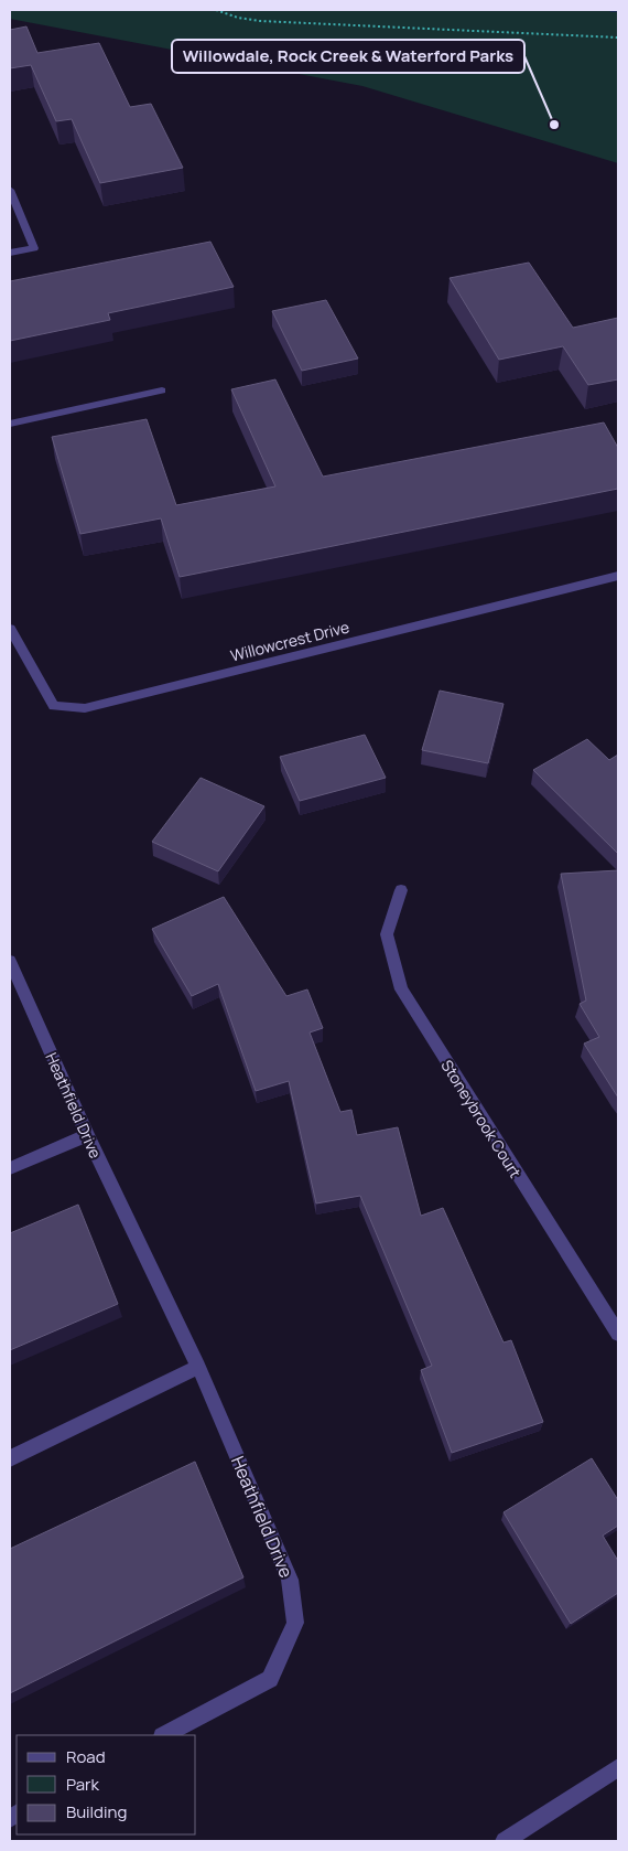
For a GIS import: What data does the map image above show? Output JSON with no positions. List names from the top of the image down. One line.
{"streets":{"street":["Willowcrest Drive","Heathfield Drive","Stoneybrook Court"]},"places":["Willowdale, Rock Creek & Waterford Parks"],"legend":["Road","Park","Building"]}
